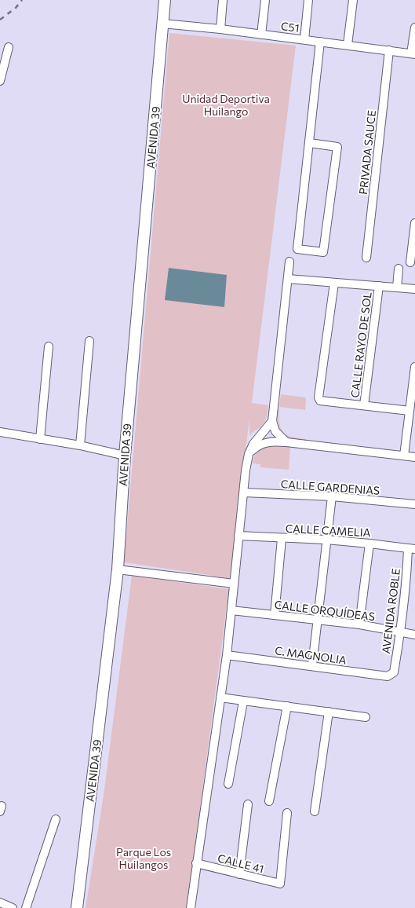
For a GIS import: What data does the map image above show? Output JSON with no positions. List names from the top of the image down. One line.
{"streets":{"street":["C51","AVENIDA 39","PRIVADA SAUCE","CALLE RAYO DE SOL","CALLE GARDENIAS","CALLE CAMELIA","CALLE ORQUÍDEAS","AVENIDA ROBLE","C. MAGNOLIA","CALLE 41"]},"crossings":[["C51","AVENIDA 39"],["C51","PRIVADA SAUCE"],["CALLE CAMELIA","AVENIDA ROBLE"],["CALLE ORQUÍDEAS","AVENIDA ROBLE"],["AVENIDA ROBLE","C. MAGNOLIA"]],"parks":["Unidad Deportiva Huilango","Parque Los Huilangos"]}
